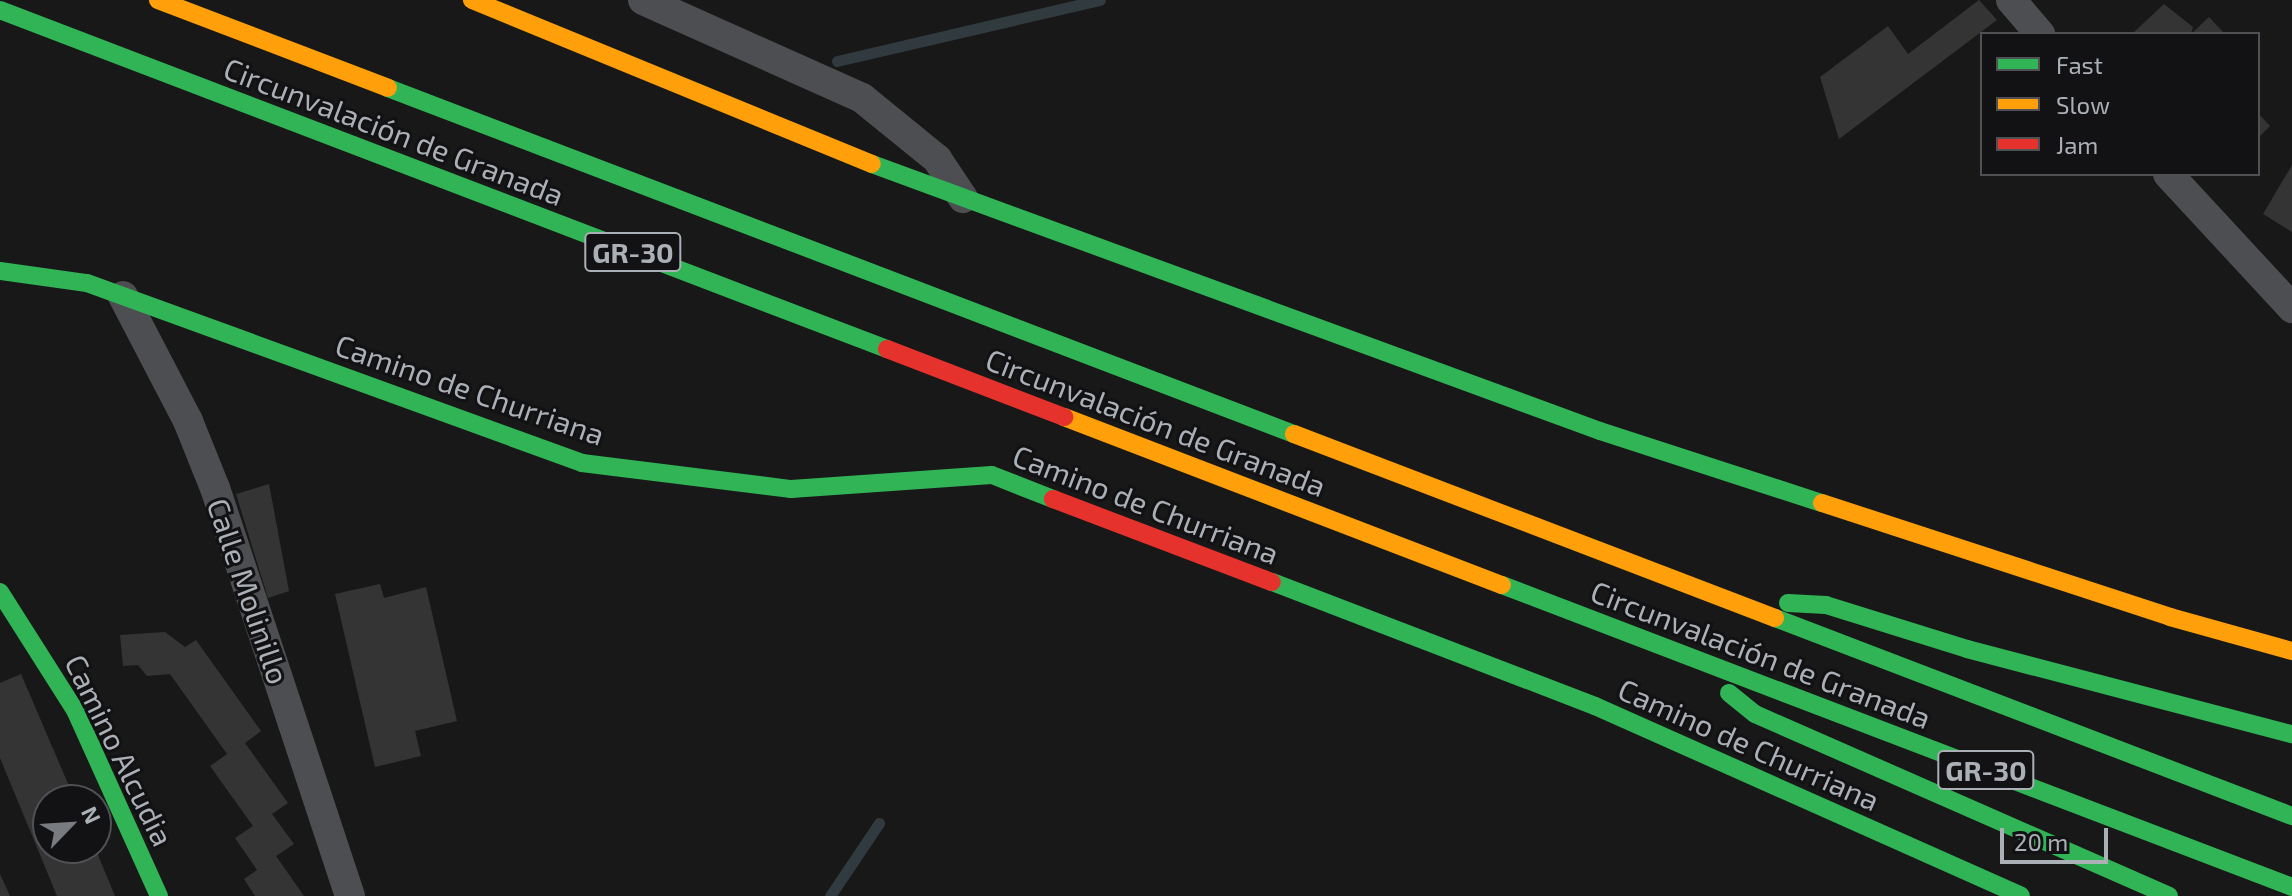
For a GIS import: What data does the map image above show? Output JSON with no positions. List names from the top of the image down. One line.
{"streets":{"main road":["Circunvalación de Granada","GR-30","Camino de Churriana","Camino Alcudia"],"street":["Calle Molinillo"]},"crossings":[["Camino de Churriana","Calle Molinillo"]],"legend":["Fast","Slow","Jam"],"scale_bar":"20 m","north":"top right"}
